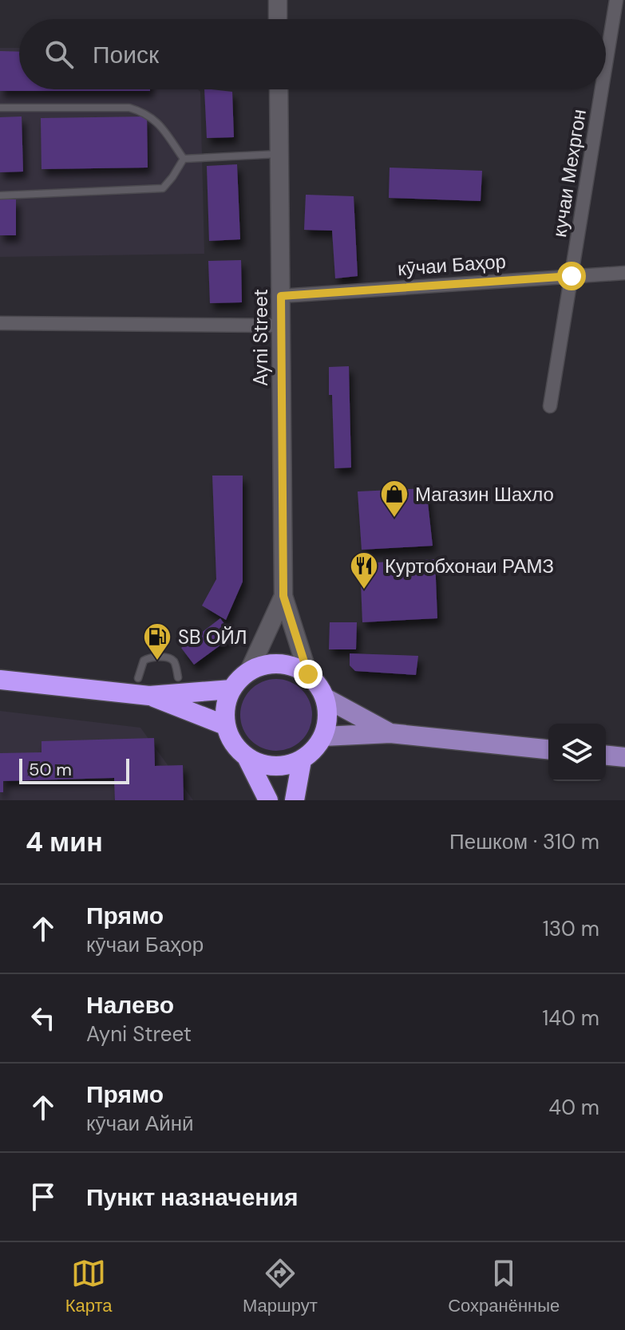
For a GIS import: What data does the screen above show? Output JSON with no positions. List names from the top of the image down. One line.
{"streets":{"main road":["Ayni Street"],"street":["кучаи Мехргон","кӯчаи Баҳор"]},"crossings":[["кучаи Мехргон","кӯчаи Баҳор"],["кӯчаи Баҳор","Ayni Street"]],"places":{"shop":["Магазин Шахло"],"restaurant":["Куртобхонаи РАМЗ"],"fuel station":["SB ОЙЛ"]},"scale_bar":"50 m","page":{"search":"Поиск","scale":"50 m","heading":["4 мин","Пешком · 310 m"],"list":[["Прямо","кӯчаи Баҳор","130 m"],["Налево","Ayni Street","140 m"],["Прямо","кӯчаи Айнӣ","40 m"],"Пункт назначения"],"nav":["Карта","Маршрут","Сохранённые"]}}
